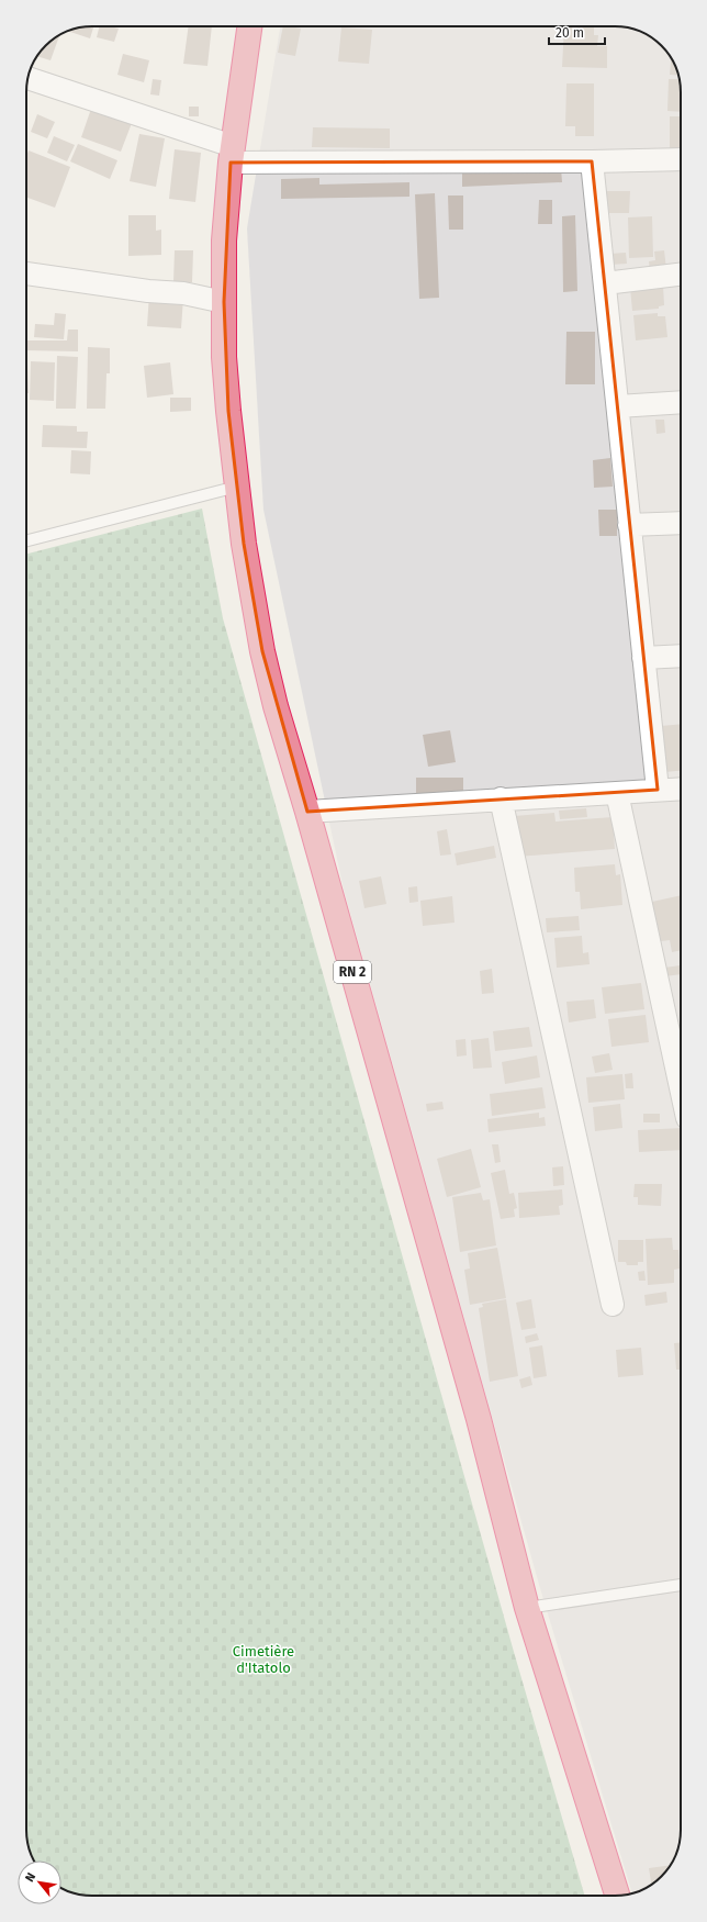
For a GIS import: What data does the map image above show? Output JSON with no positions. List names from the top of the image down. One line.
{"streets":{"highway":["RN 2"]},"parks":["Cimetière d'Itatolo"],"scale_bar":"20 m","north":"top left"}
